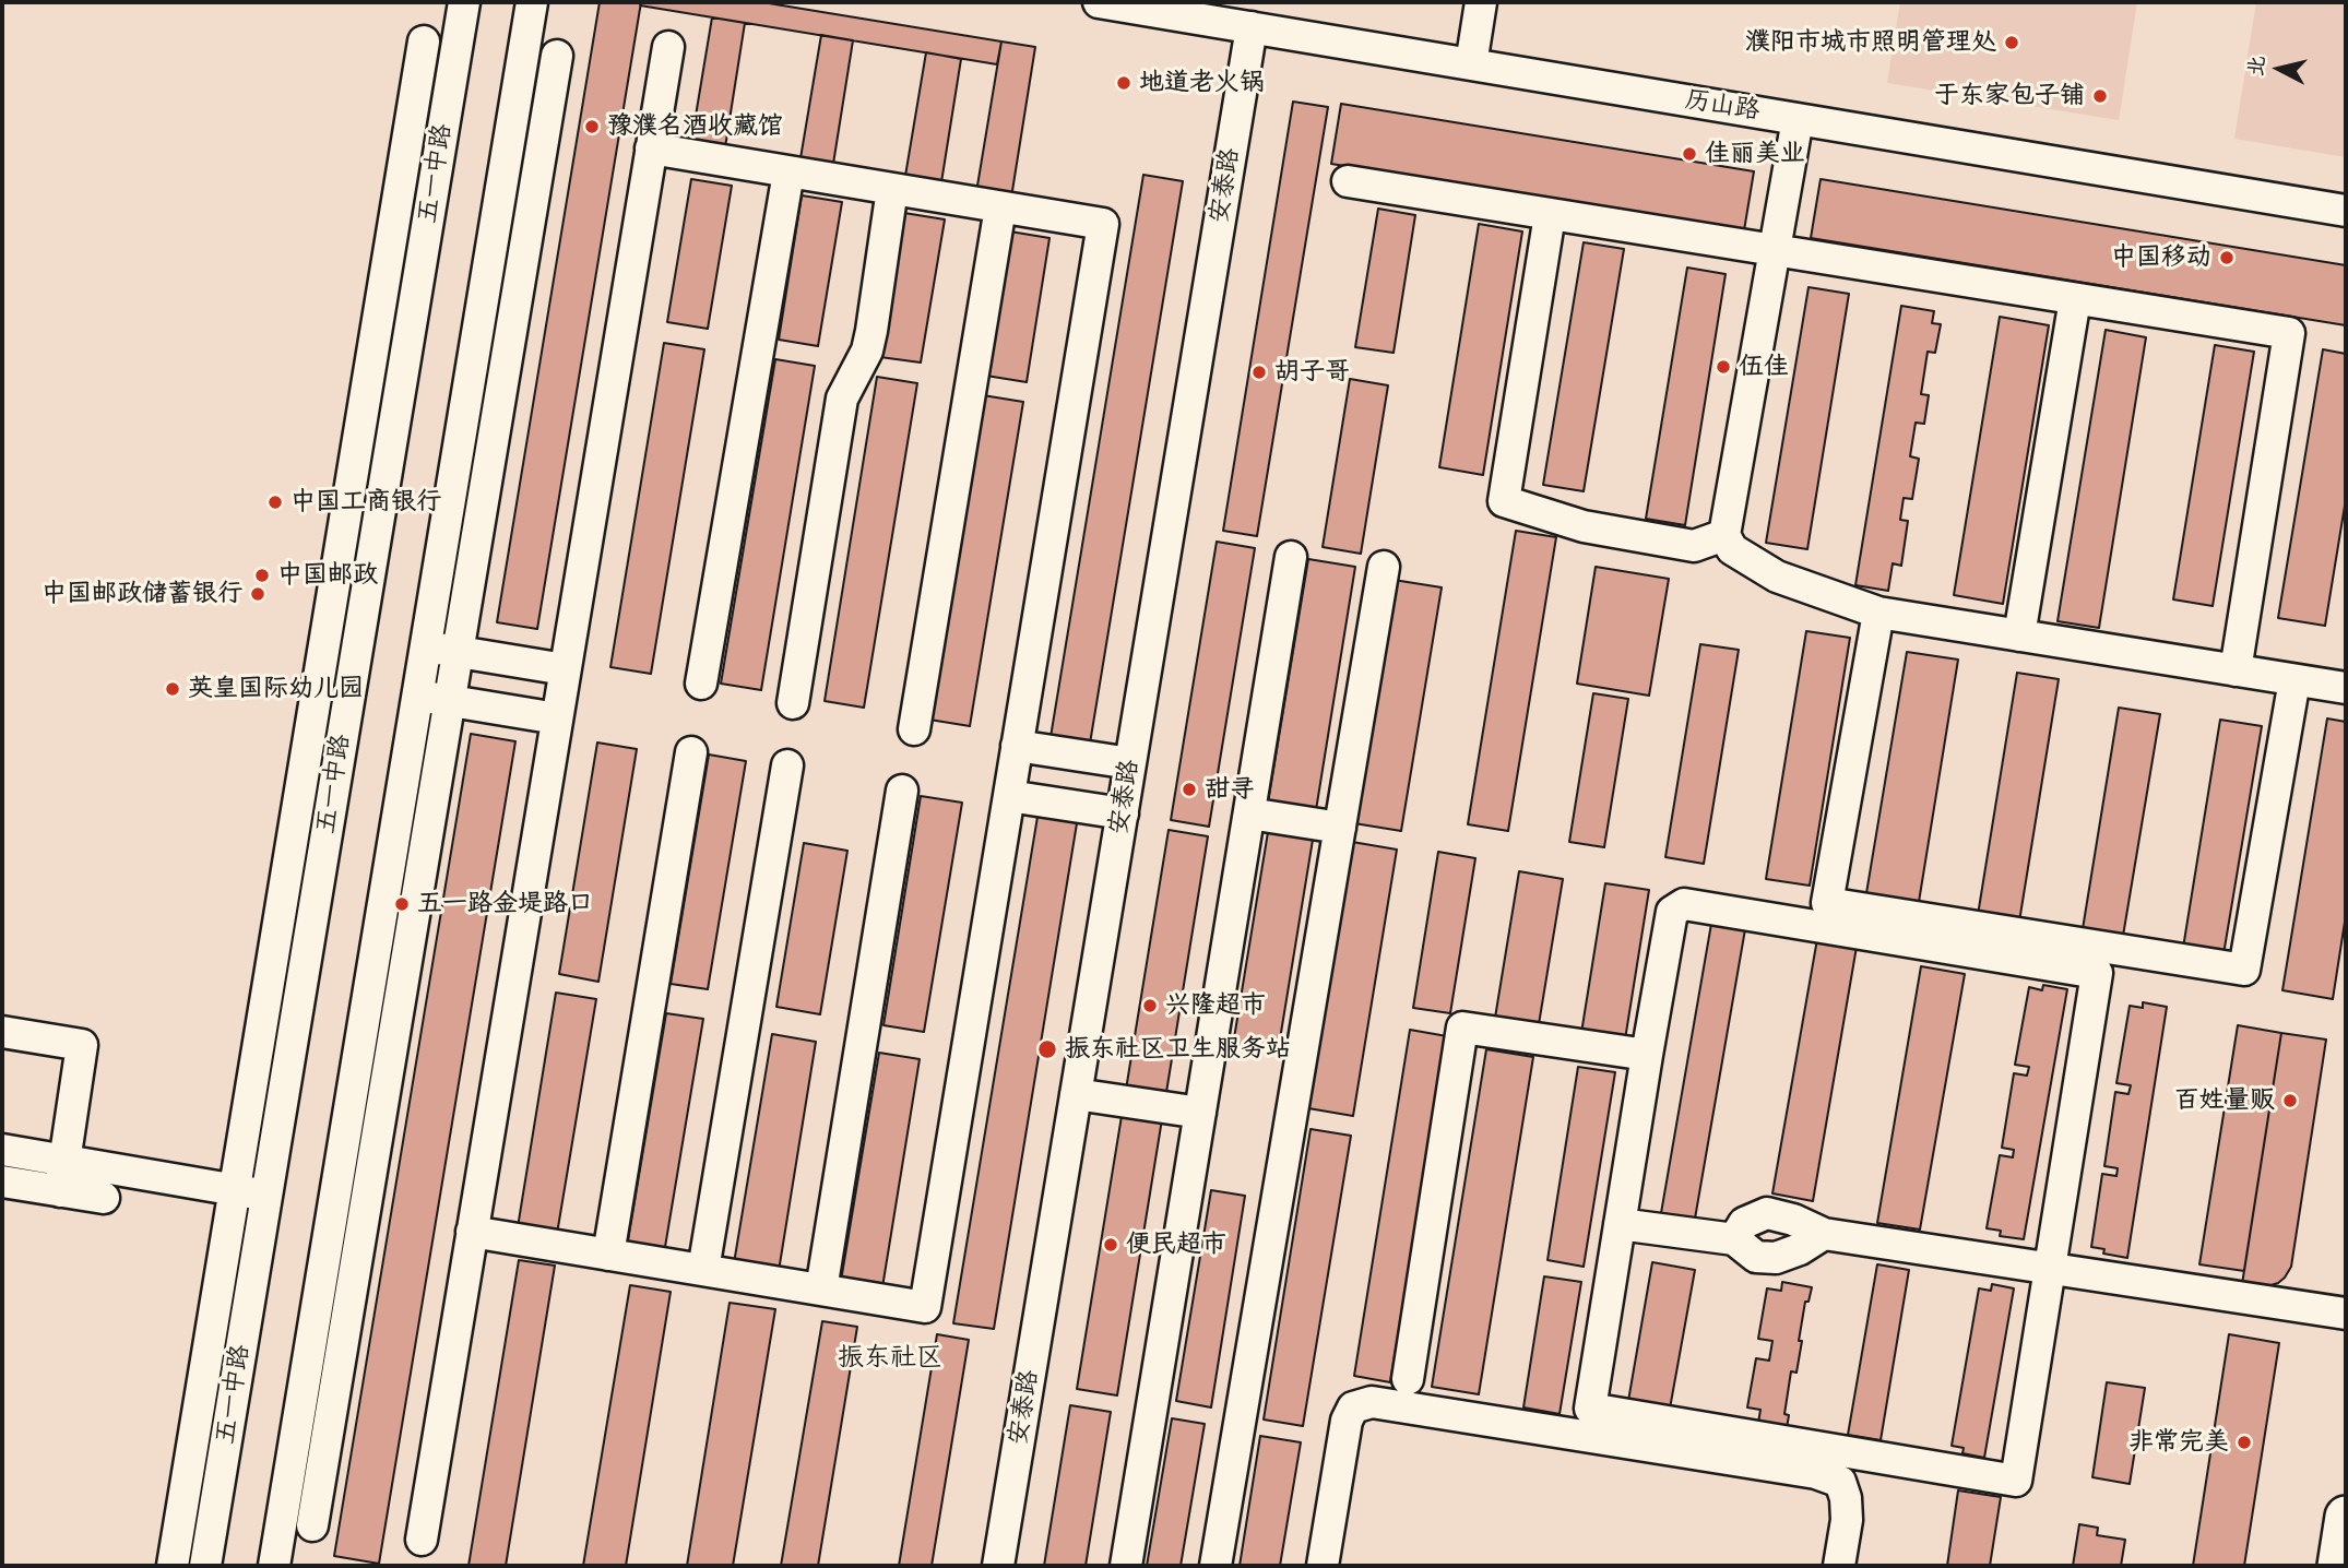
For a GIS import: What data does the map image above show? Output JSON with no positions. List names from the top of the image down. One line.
{"streets":{"street":["历山路","五一中路","安泰路"]},"crossings":[["历山路","安泰路"]],"districts":["振东社区"],"places":["濮阳市城市照明管理处","地道老火锅","于东家包子铺","豫濮名酒收藏馆","佳丽美业","中国移动","伍佳","胡子哥","中国工商银行","中国邮政","中国邮政储蓄银行","英皇国际幼儿园","甜寻","五一路金堤路口","兴隆超市","振东社区卫生服务站","百姓量贩","便民超市","非常完美"],"north":"left"}
